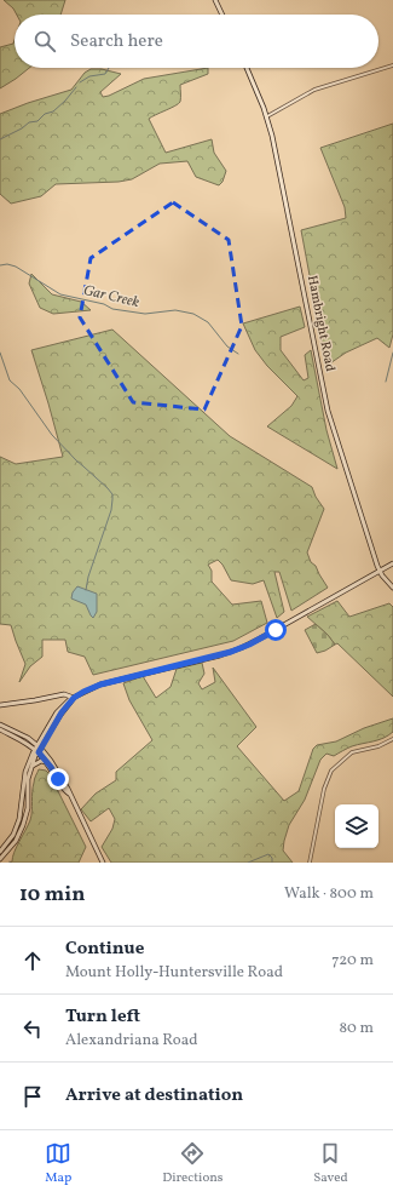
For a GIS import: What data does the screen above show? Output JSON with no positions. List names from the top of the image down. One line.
{"streets":{"main road":["Hambright Road"]},"water":["Gar Creek"],"page":{"search":"Search here","heading":["10 min","Walk · 800 m"],"list":[["Continue","Mount Holly-Huntersville Road","720 m"],["Turn left","Alexandriana Road","80 m"],"Arrive at destination"],"nav":["Map","Directions","Saved"]}}
